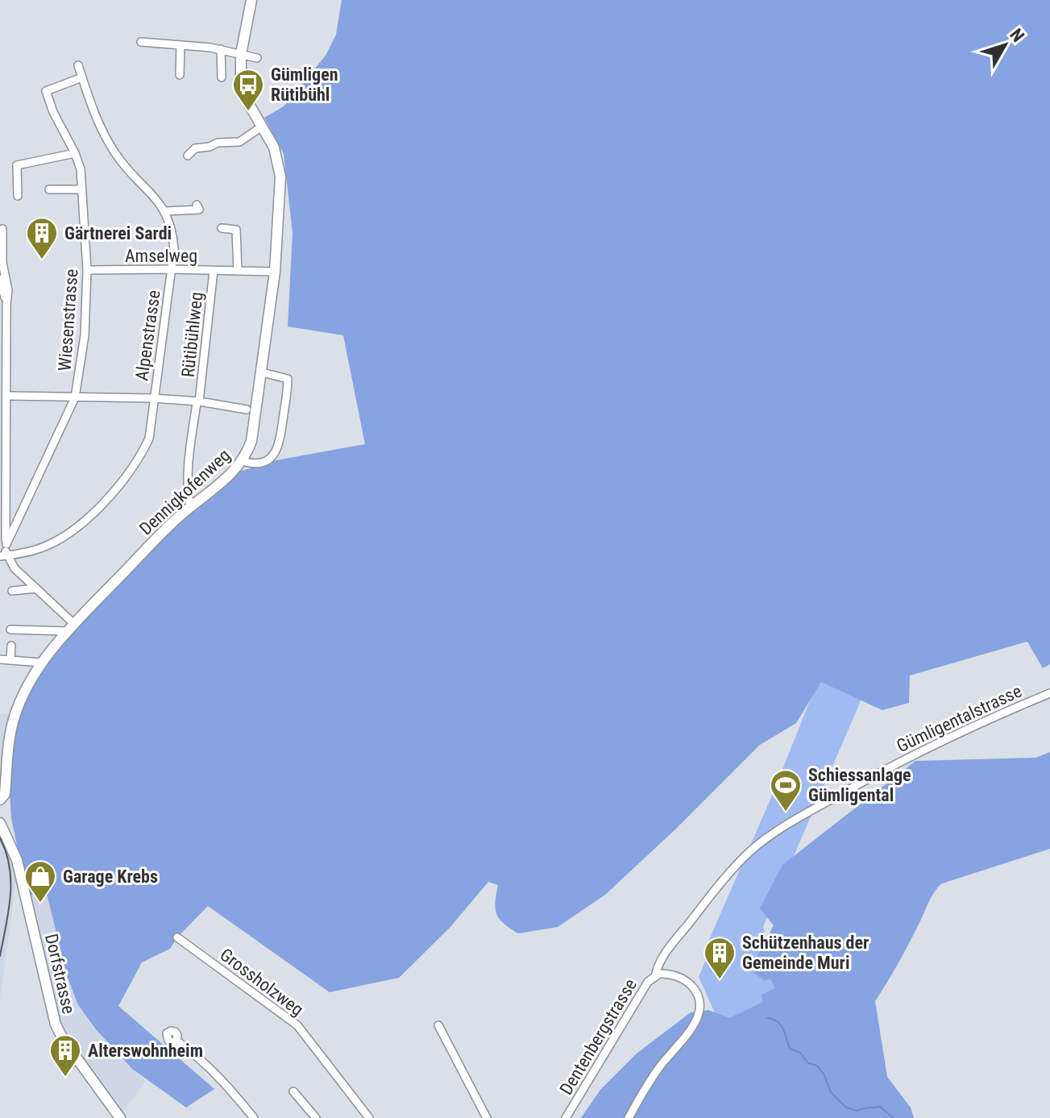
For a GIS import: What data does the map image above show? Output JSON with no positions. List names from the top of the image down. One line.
{"streets":{"street":["Amselweg","Wiesenstrasse","Rütibühlweg","Alpenstrasse","Dennigkofenweg","Gümligentalstrasse","Dorfstrasse","Grossholzweg","Dentenbergstrasse"]},"crossings":[["Amselweg","Wiesenstrasse"],["Amselweg","Rütibühlweg"],["Amselweg","Alpenstrasse"],["Amselweg","Dennigkofenweg"],["Wiesenstrasse","Alpenstrasse"],["Rütibühlweg","Dennigkofenweg"],["Gümligentalstrasse","Dentenbergstrasse"]],"places":{"bus stop":["Gümligen Rütibühl"],"building":["Gärtnerei Sardi","Schützenhaus der Gemeinde Muri","Alterswohnheim"],"sports":["Schiessanlage Gümligental"],"shop":["Garage Krebs"]},"north":"top right"}
